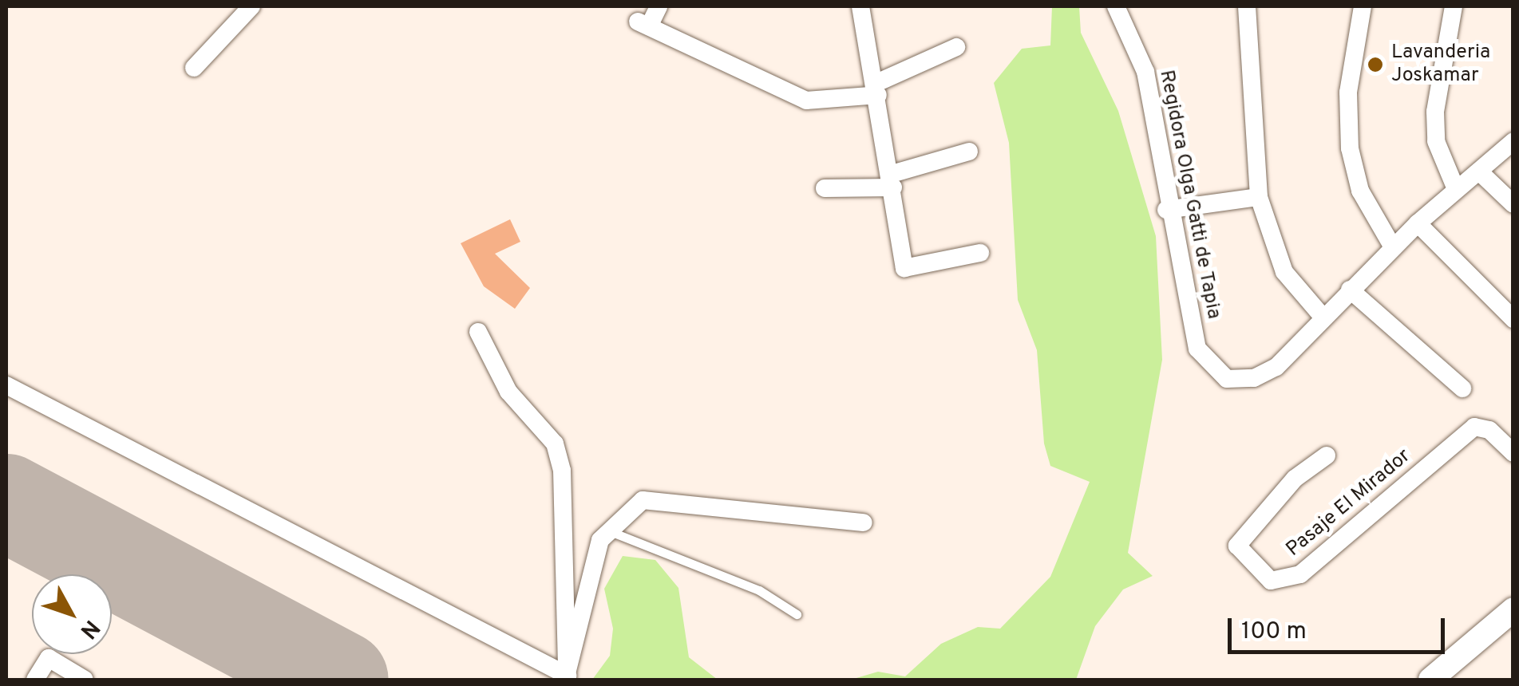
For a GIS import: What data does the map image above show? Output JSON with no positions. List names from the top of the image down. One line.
{"streets":{"street":["Regidora Olga Gatti de Tapia","Pasaje El Mirador"]},"places":["Lavanderia Joskamar"],"scale_bar":"100 m","north":"bottom right"}
